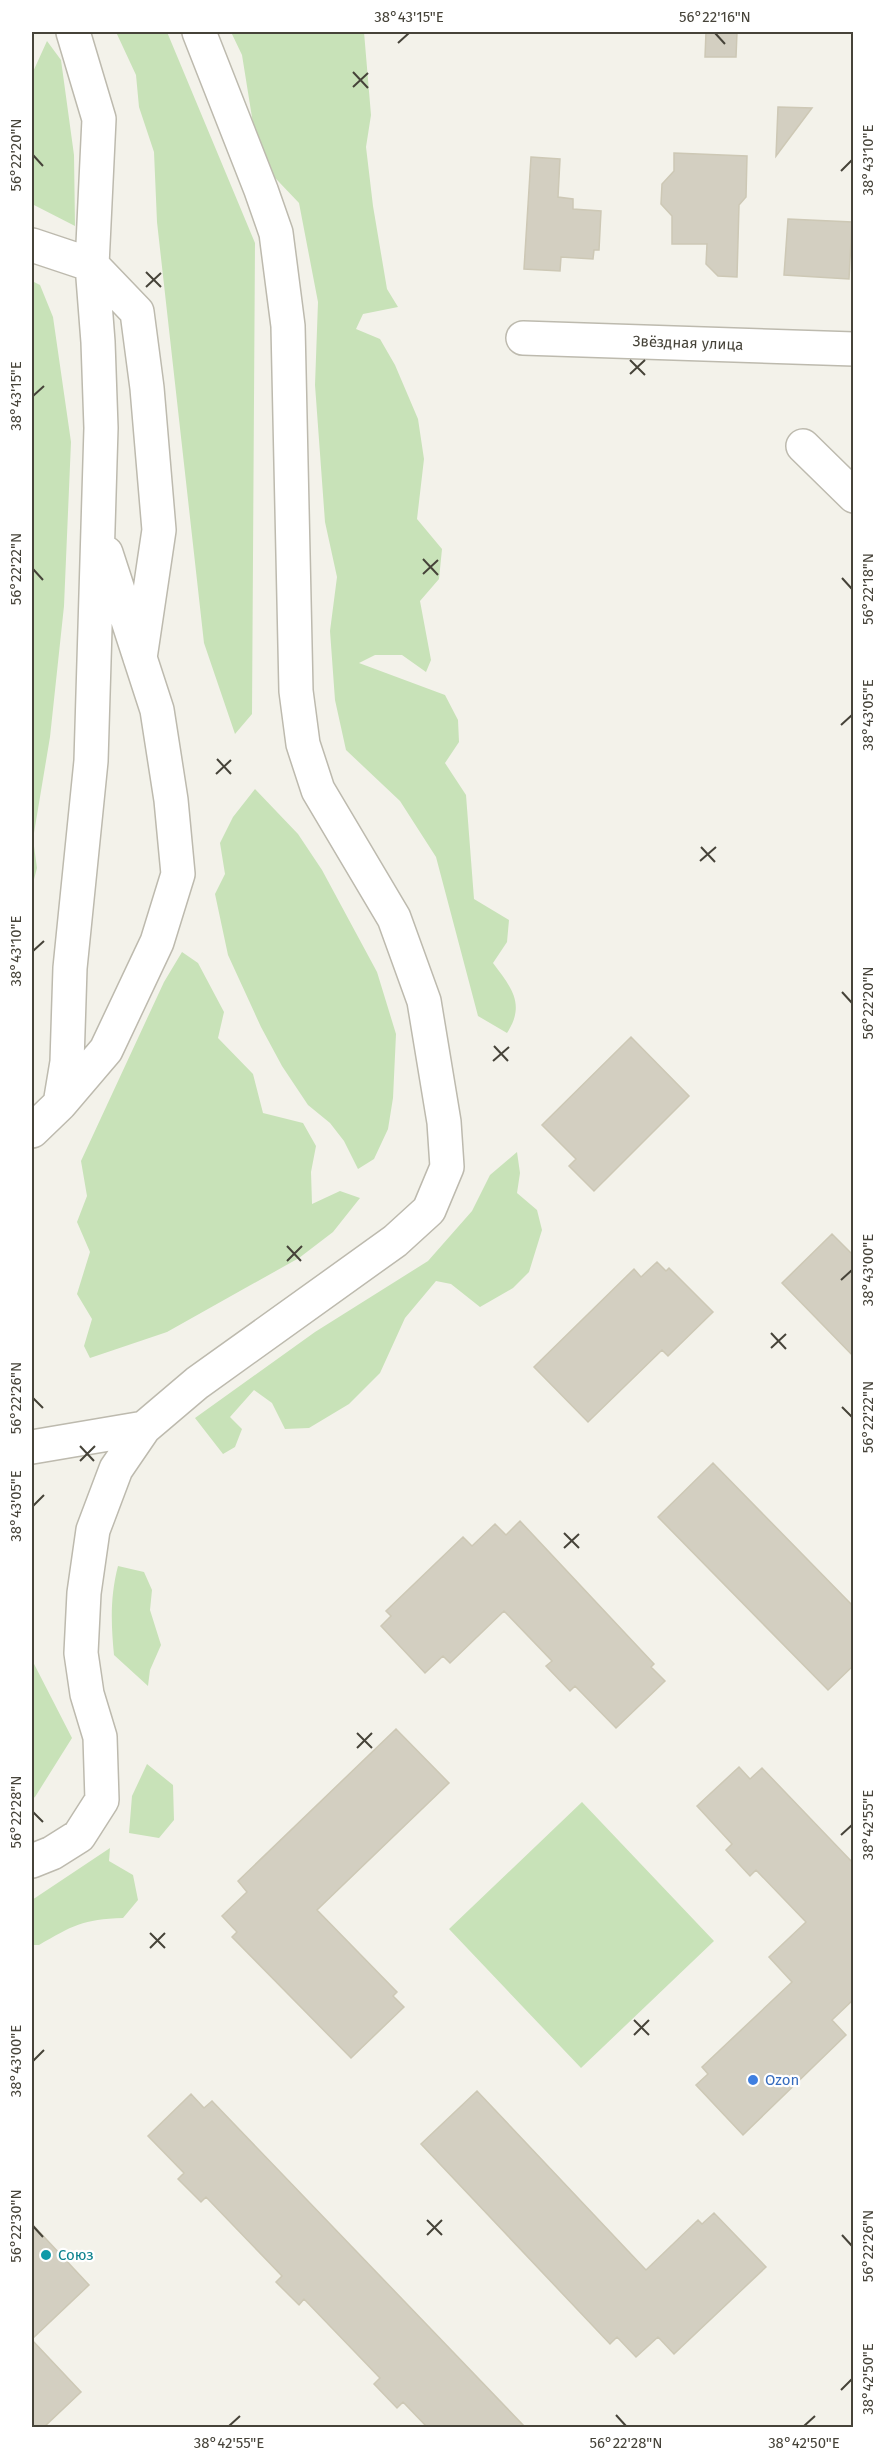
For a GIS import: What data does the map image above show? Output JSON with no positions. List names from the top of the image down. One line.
{"streets":{"street":["Звёздная улица"]},"places":["Ozon","Союз"],"coordinates":["38°43'15\"E","56°22'16\"N","56°22'20\"N","38°43'10\"E","56°22'22\"N","56°22'18\"N","38°43'05\"E","38°43'00\"E","56°22'26\"N","56°22'28\"N","38°42'55\"E","56°22'30\"N","38°42'50\"E"]}
